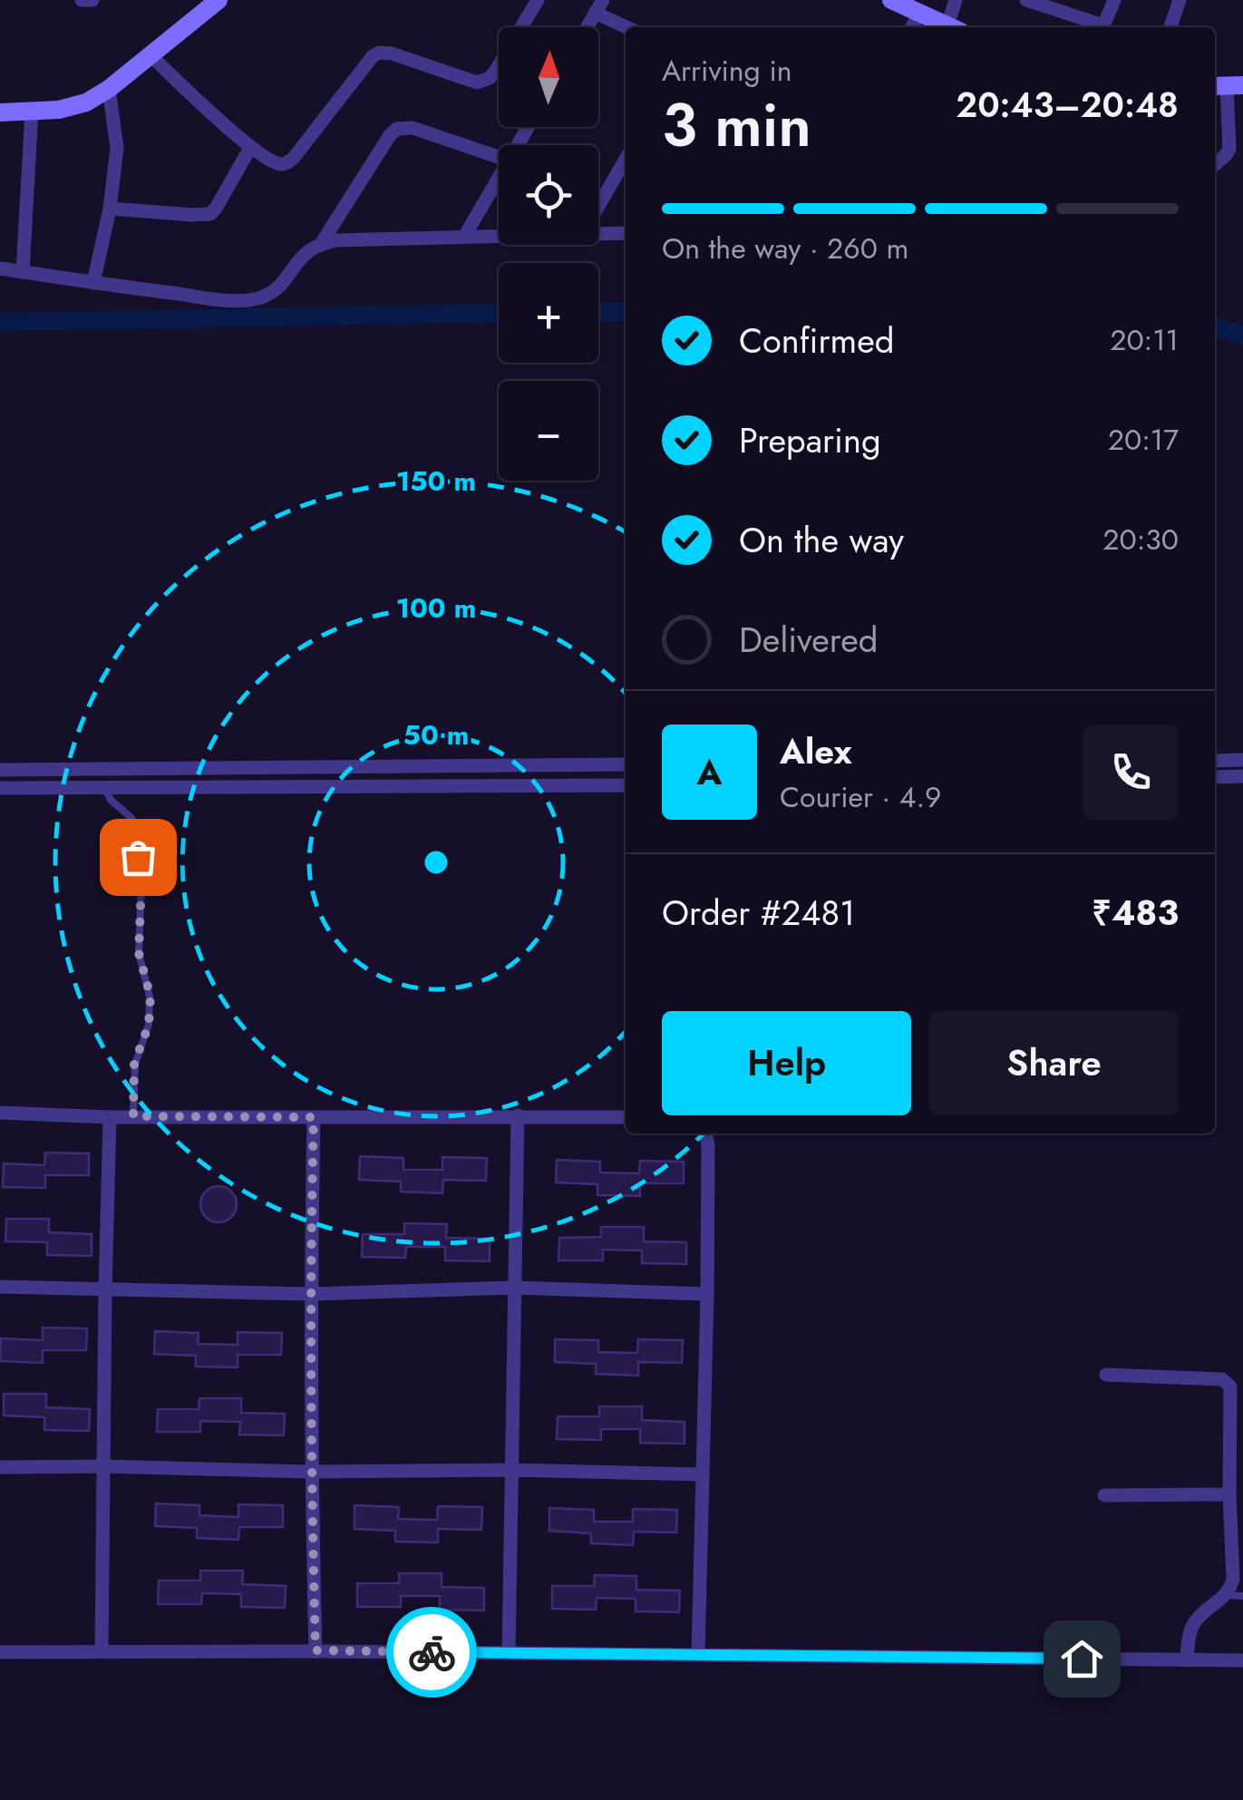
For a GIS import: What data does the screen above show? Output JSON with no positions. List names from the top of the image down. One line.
{"north":"top","page":{"map_buttons":["+","−"],"heading":["3 min","Arriving in","20:43–20:48"],"panel":["Alex","Courier · 4.9","Order #2481","₹483"],"bar":"On the way · 260 m","list":[["Confirmed","20:11"],["Preparing","20:17"],["On the way","20:30"],"Delivered"],"round":"A","buttons":["Help","Share"]},"rings":["150 m","100 m","50 m"]}
